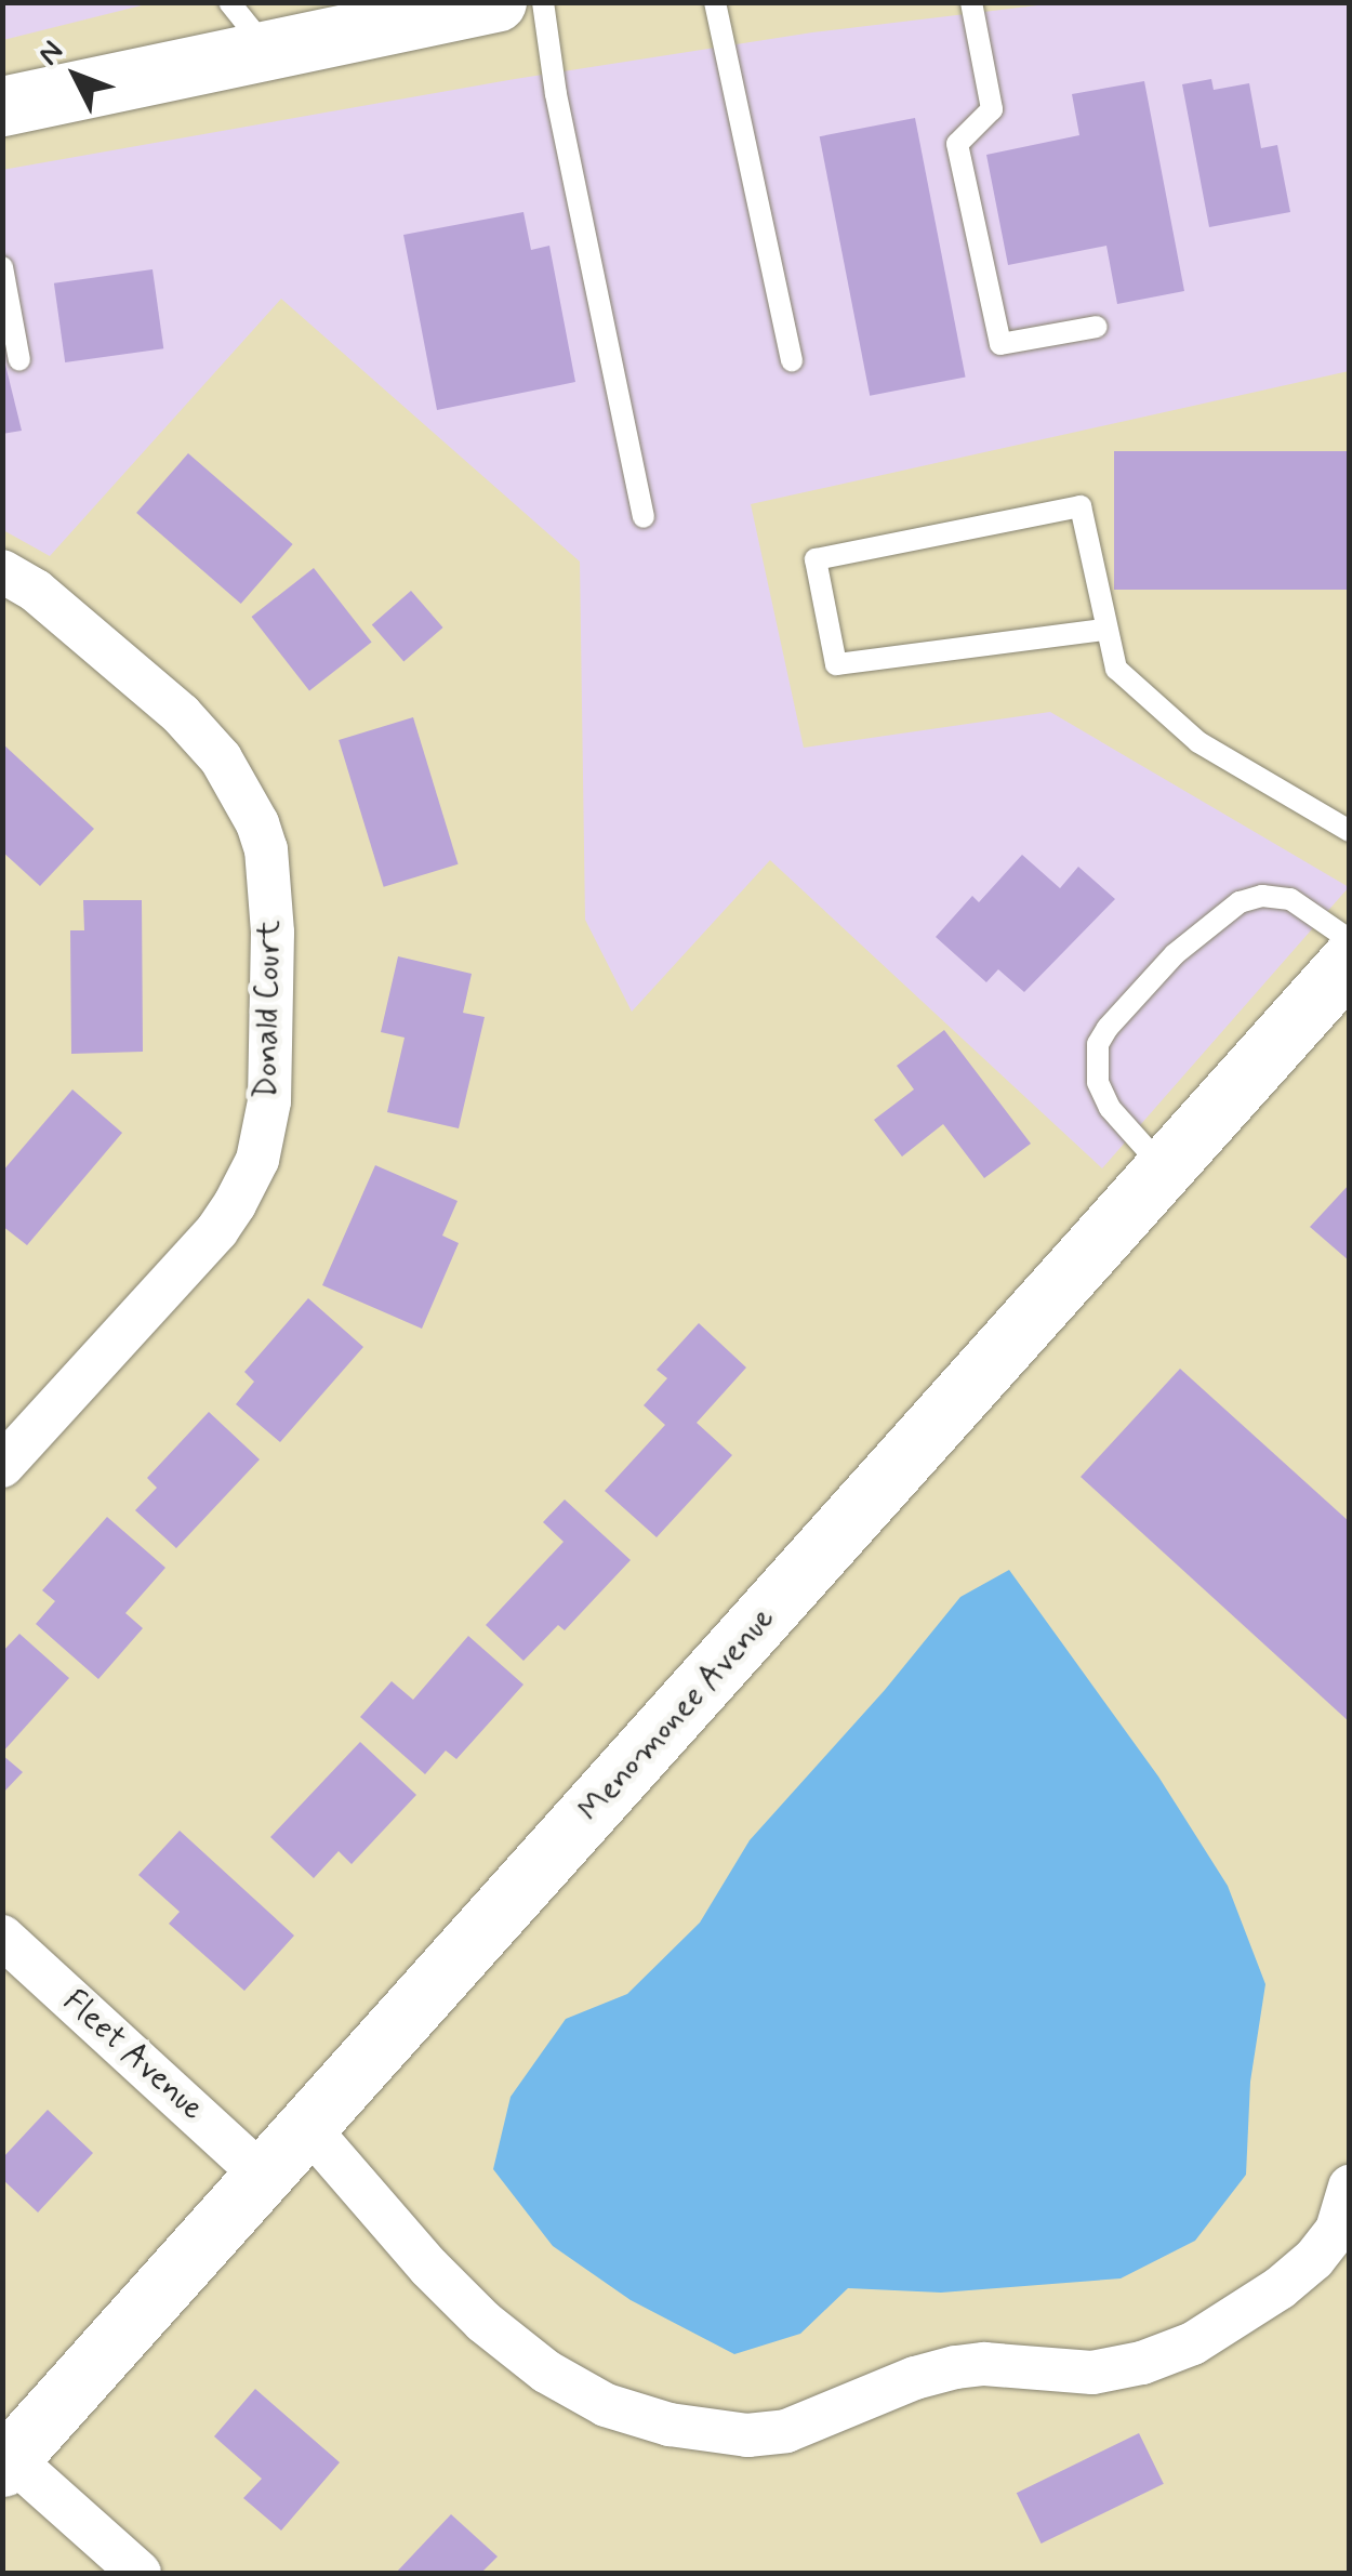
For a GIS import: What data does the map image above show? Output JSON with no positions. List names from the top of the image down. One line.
{"streets":{"street":["Donald Court","Menomonee Avenue","Fleet Avenue"]},"crossings":[["Menomonee Avenue","Fleet Avenue"]],"north":"top left"}
